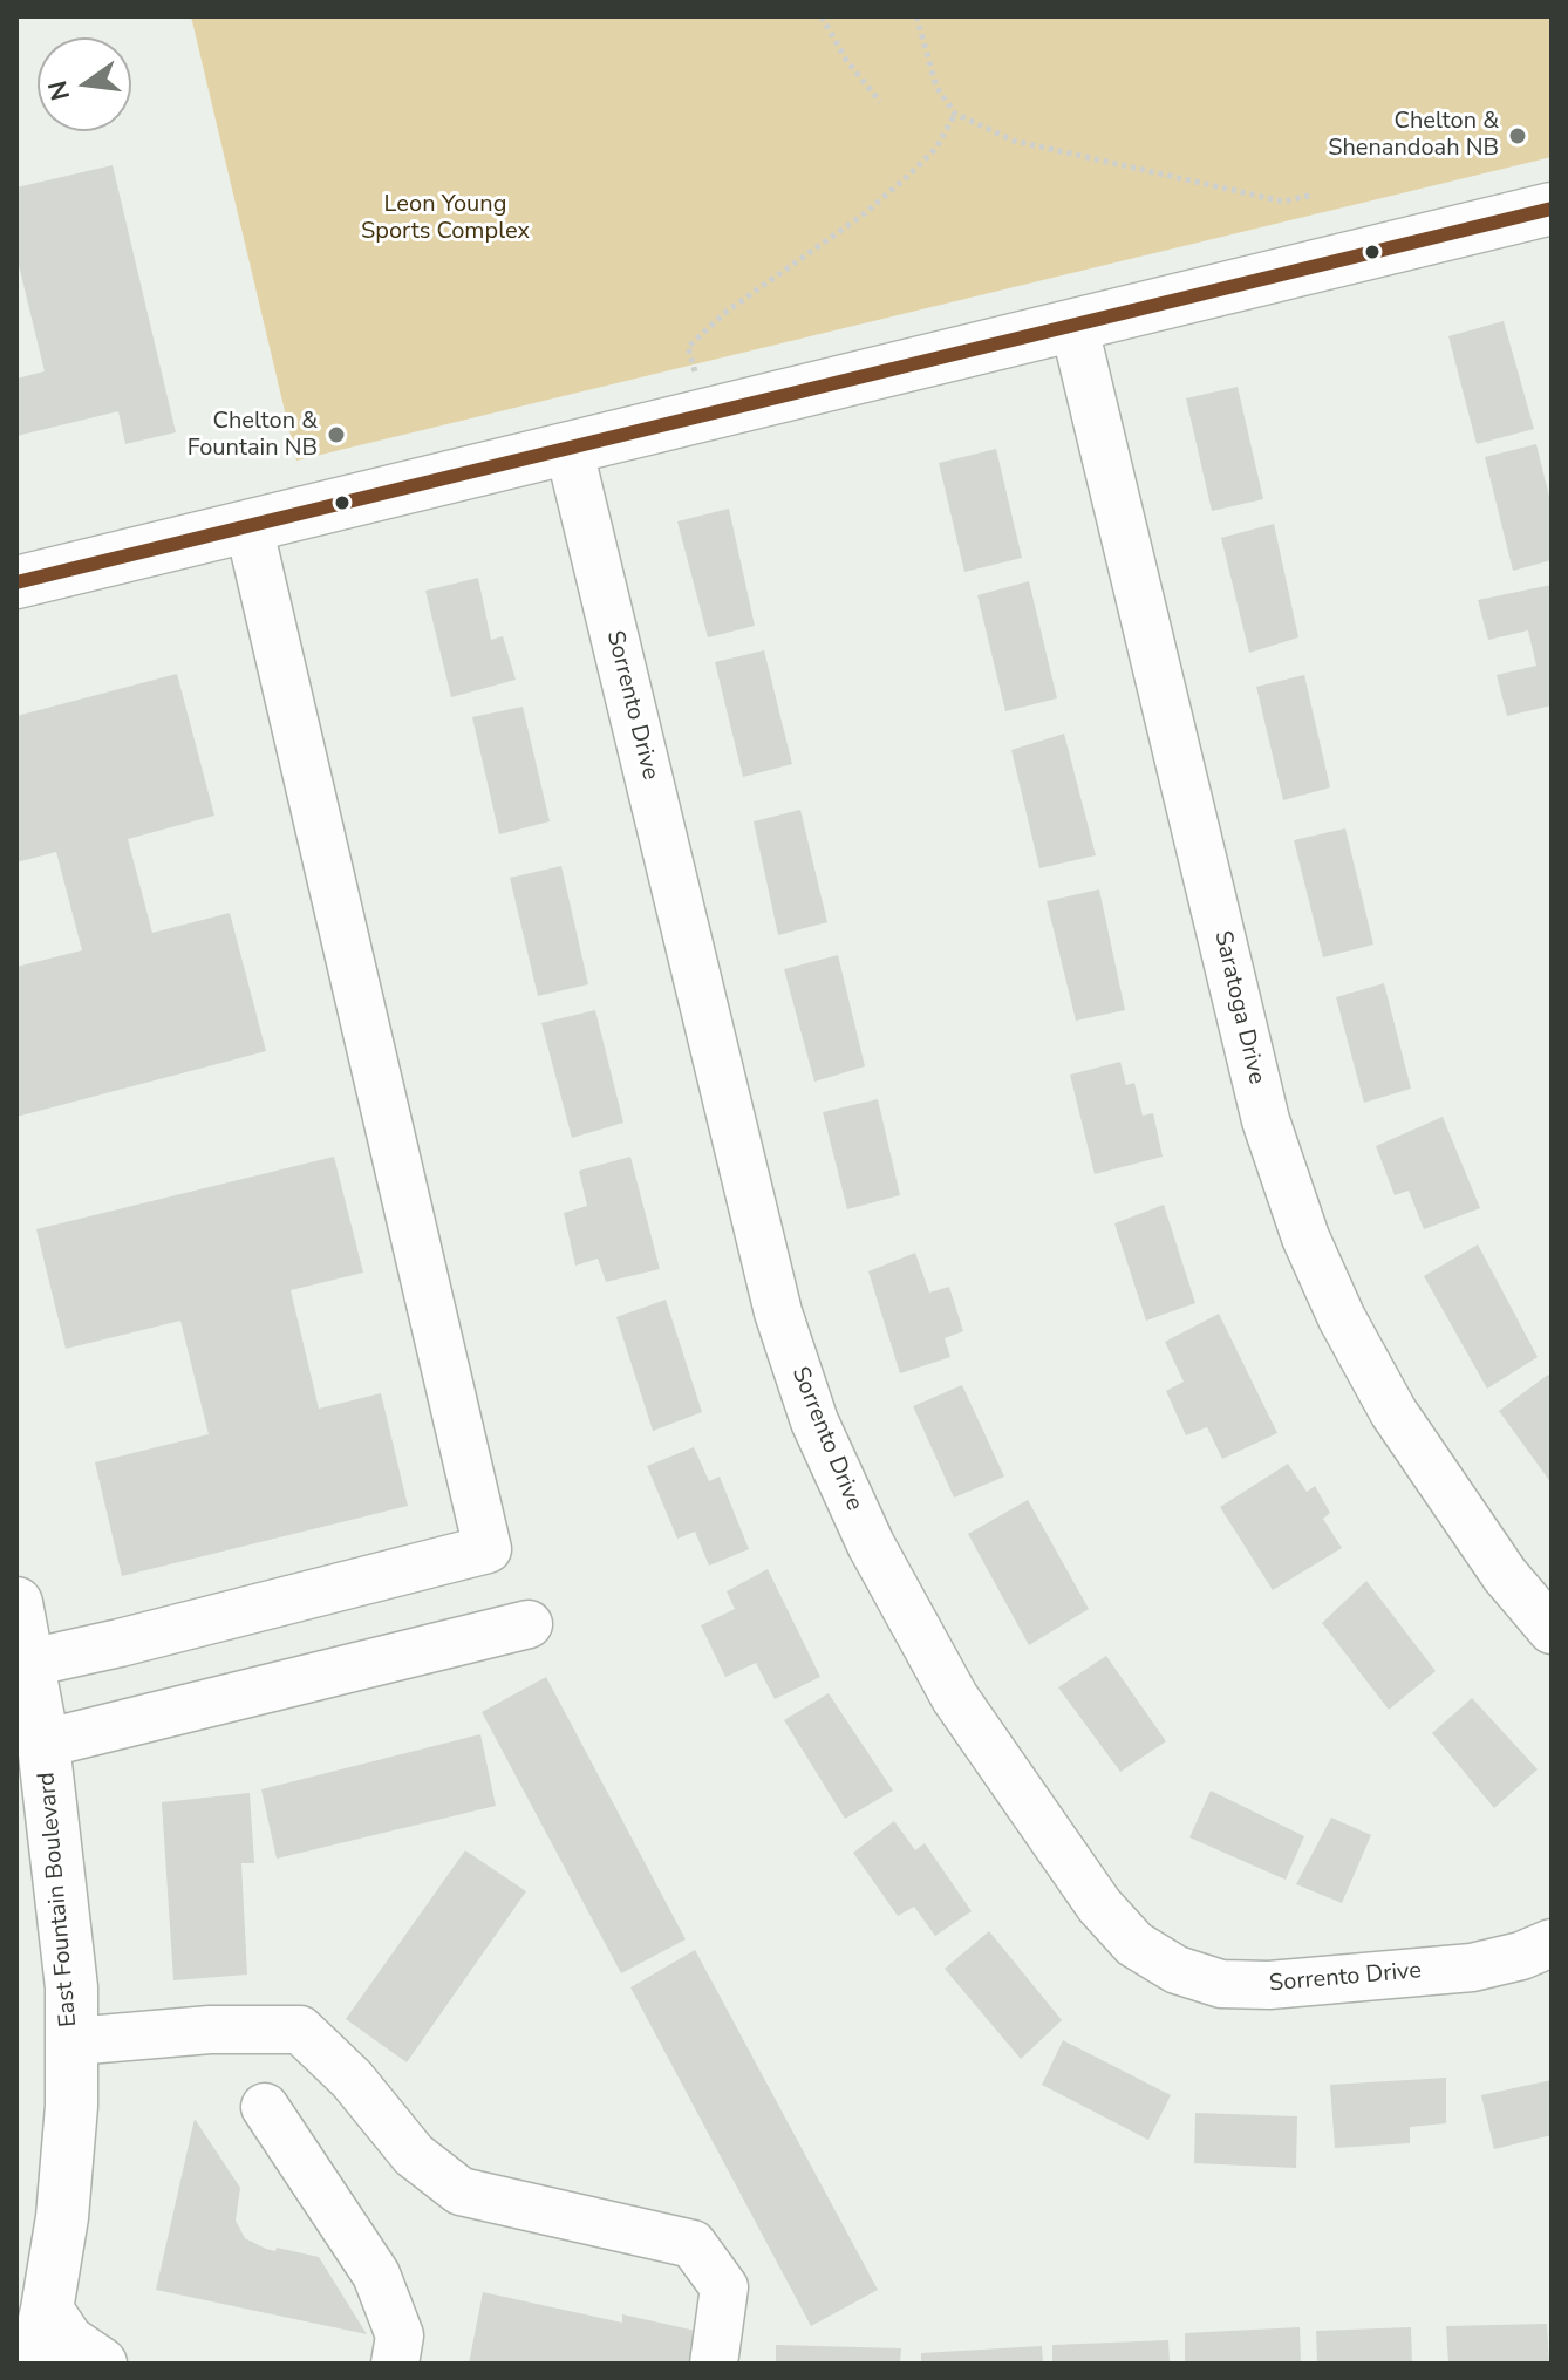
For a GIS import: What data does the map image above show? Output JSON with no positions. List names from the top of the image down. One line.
{"streets":{"main road":["East Fountain Boulevard"],"street":["Sorrento Drive","Saratoga Drive"]},"parks":["Leon Young Sports Complex"],"places":["Chelton & Shenandoah NB","Chelton & Fountain NB"],"north":"left"}
